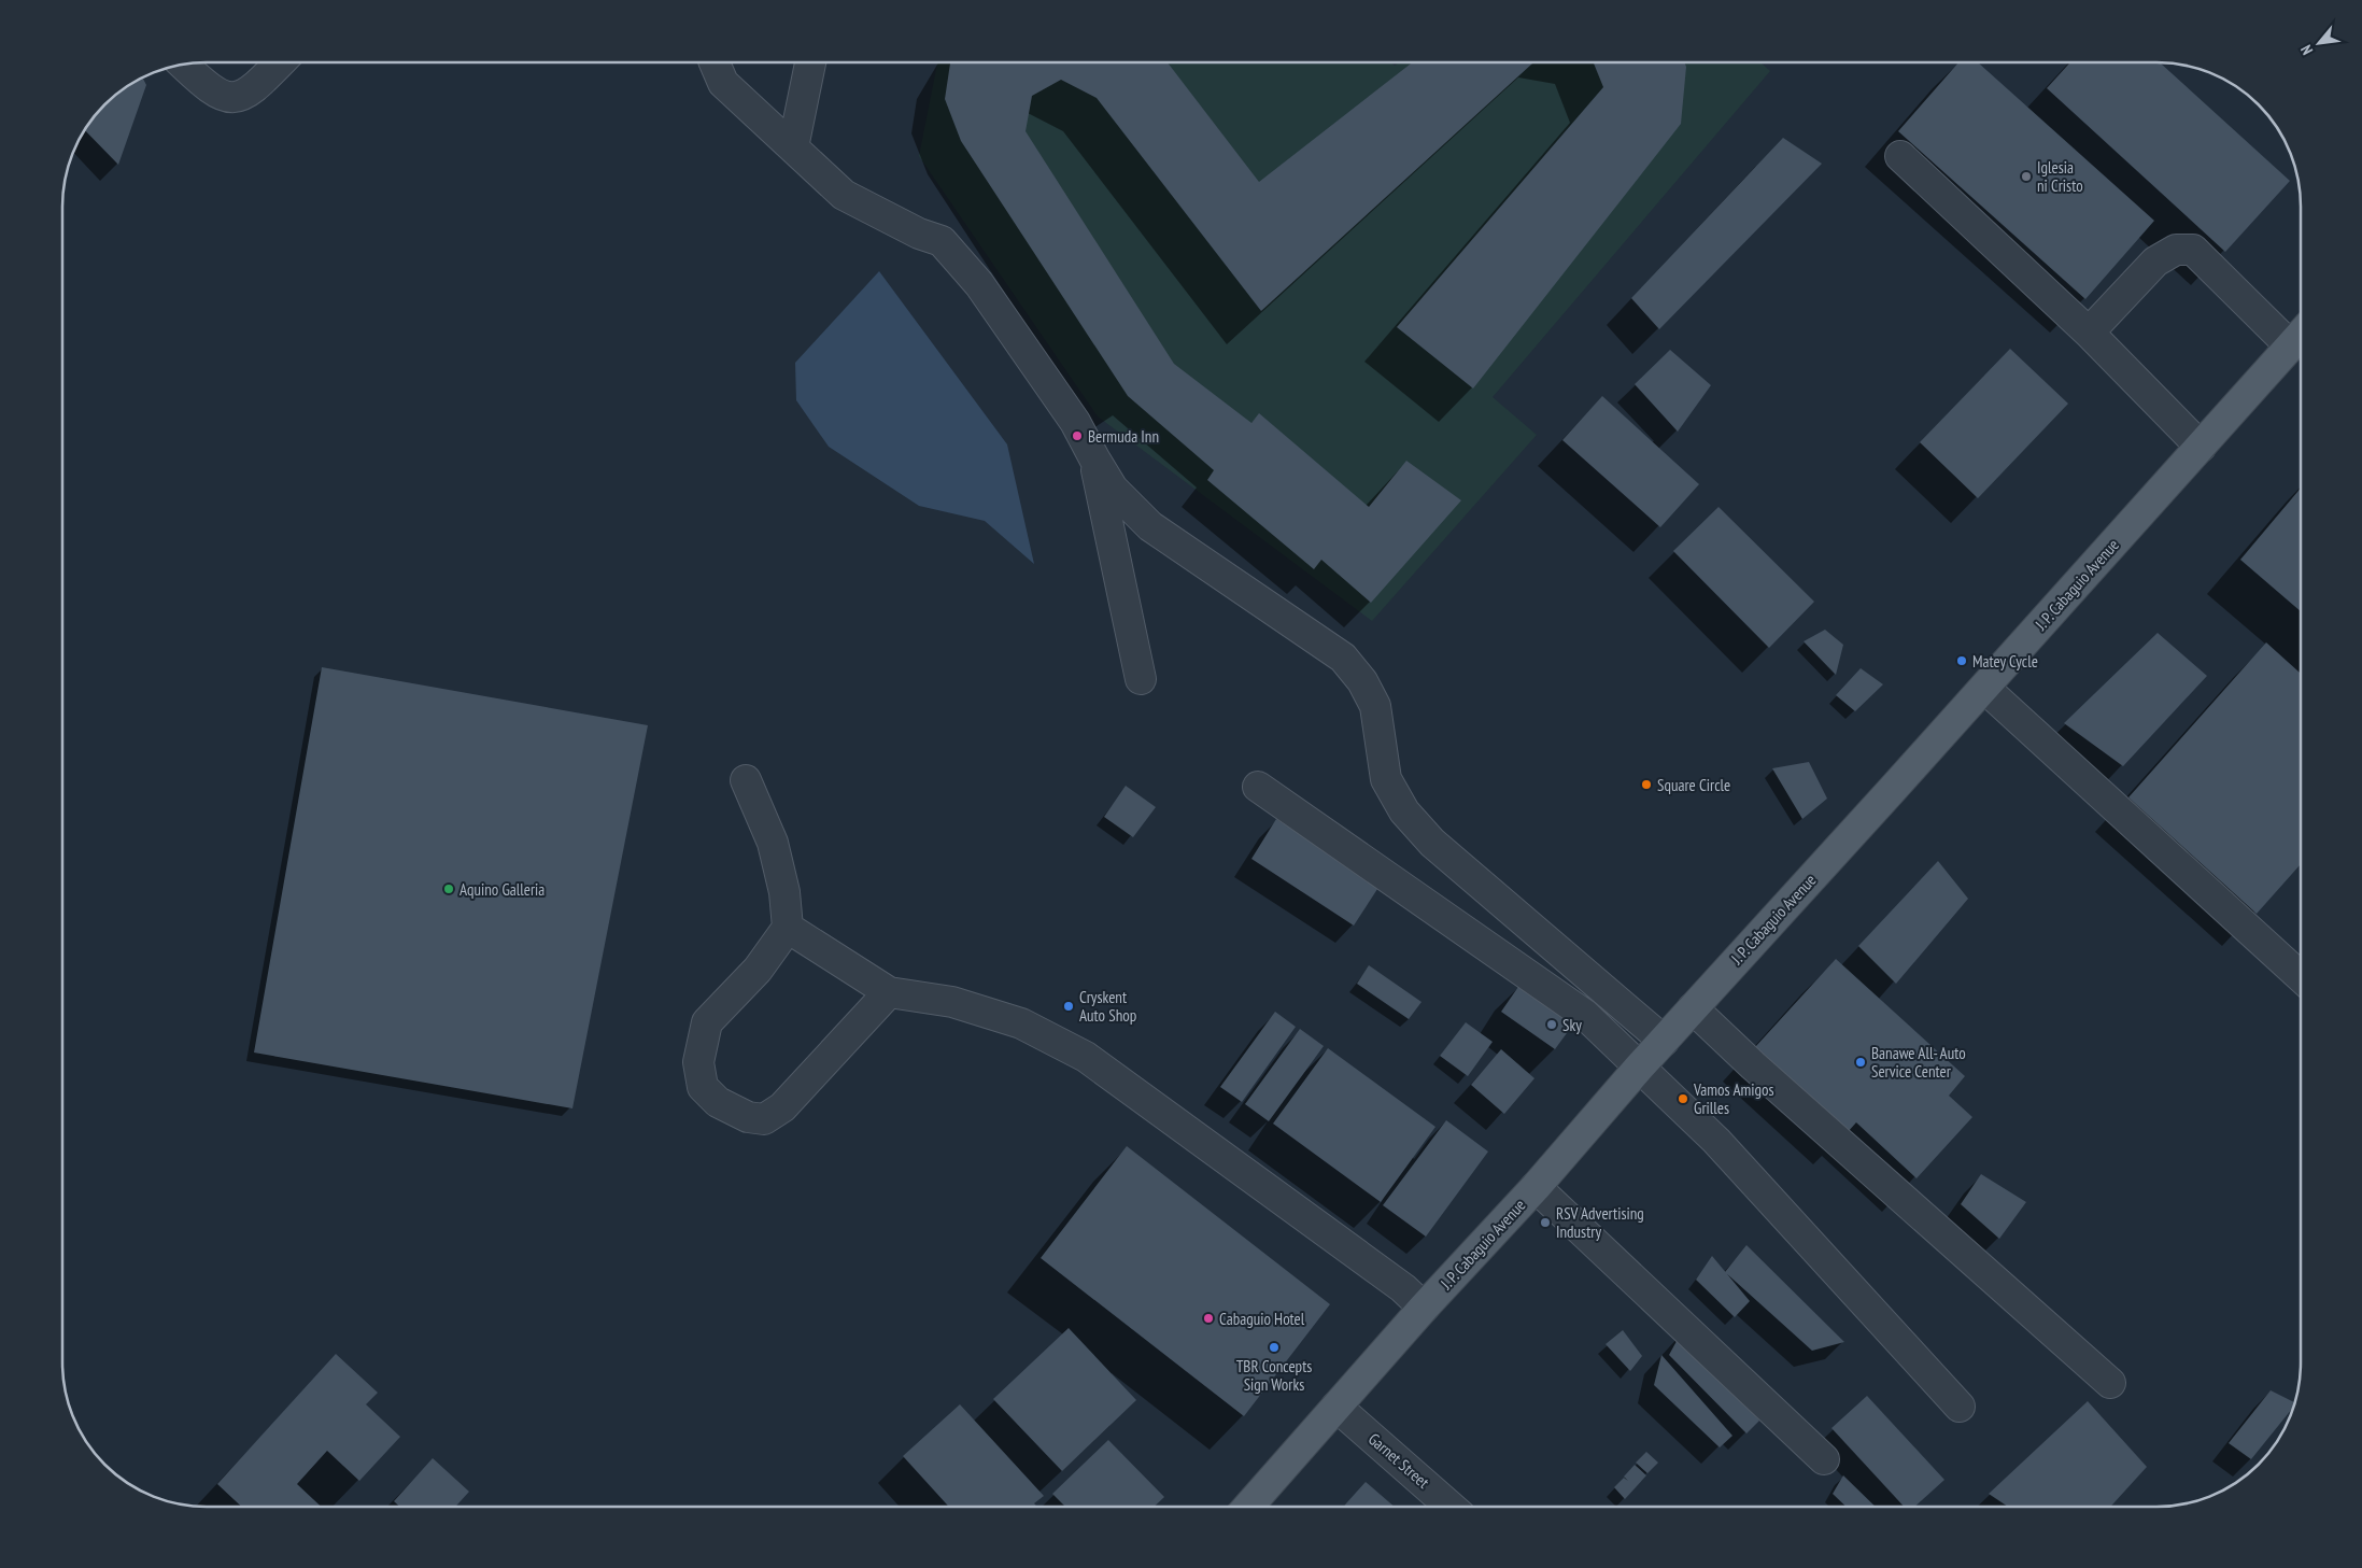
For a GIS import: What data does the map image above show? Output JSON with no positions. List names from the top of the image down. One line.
{"streets":{"main road":["J. P. Cabaguio Avenue"],"street":["Garnet Street"]},"crossings":[["J. P. Cabaguio Avenue","Garnet Street"]],"places":["Iglesia ni Cristo","Bermuda Inn","Matey Cycle","Square Circle","Aquino Galleria","Cryskent Auto Shop","Sky","Banawe All- Auto Service Center","Vamos Amigos Grilles","RSV Advertising Industry","Cabaguio Hotel","TBR Concepts Sign Works"],"north":"bottom left"}
